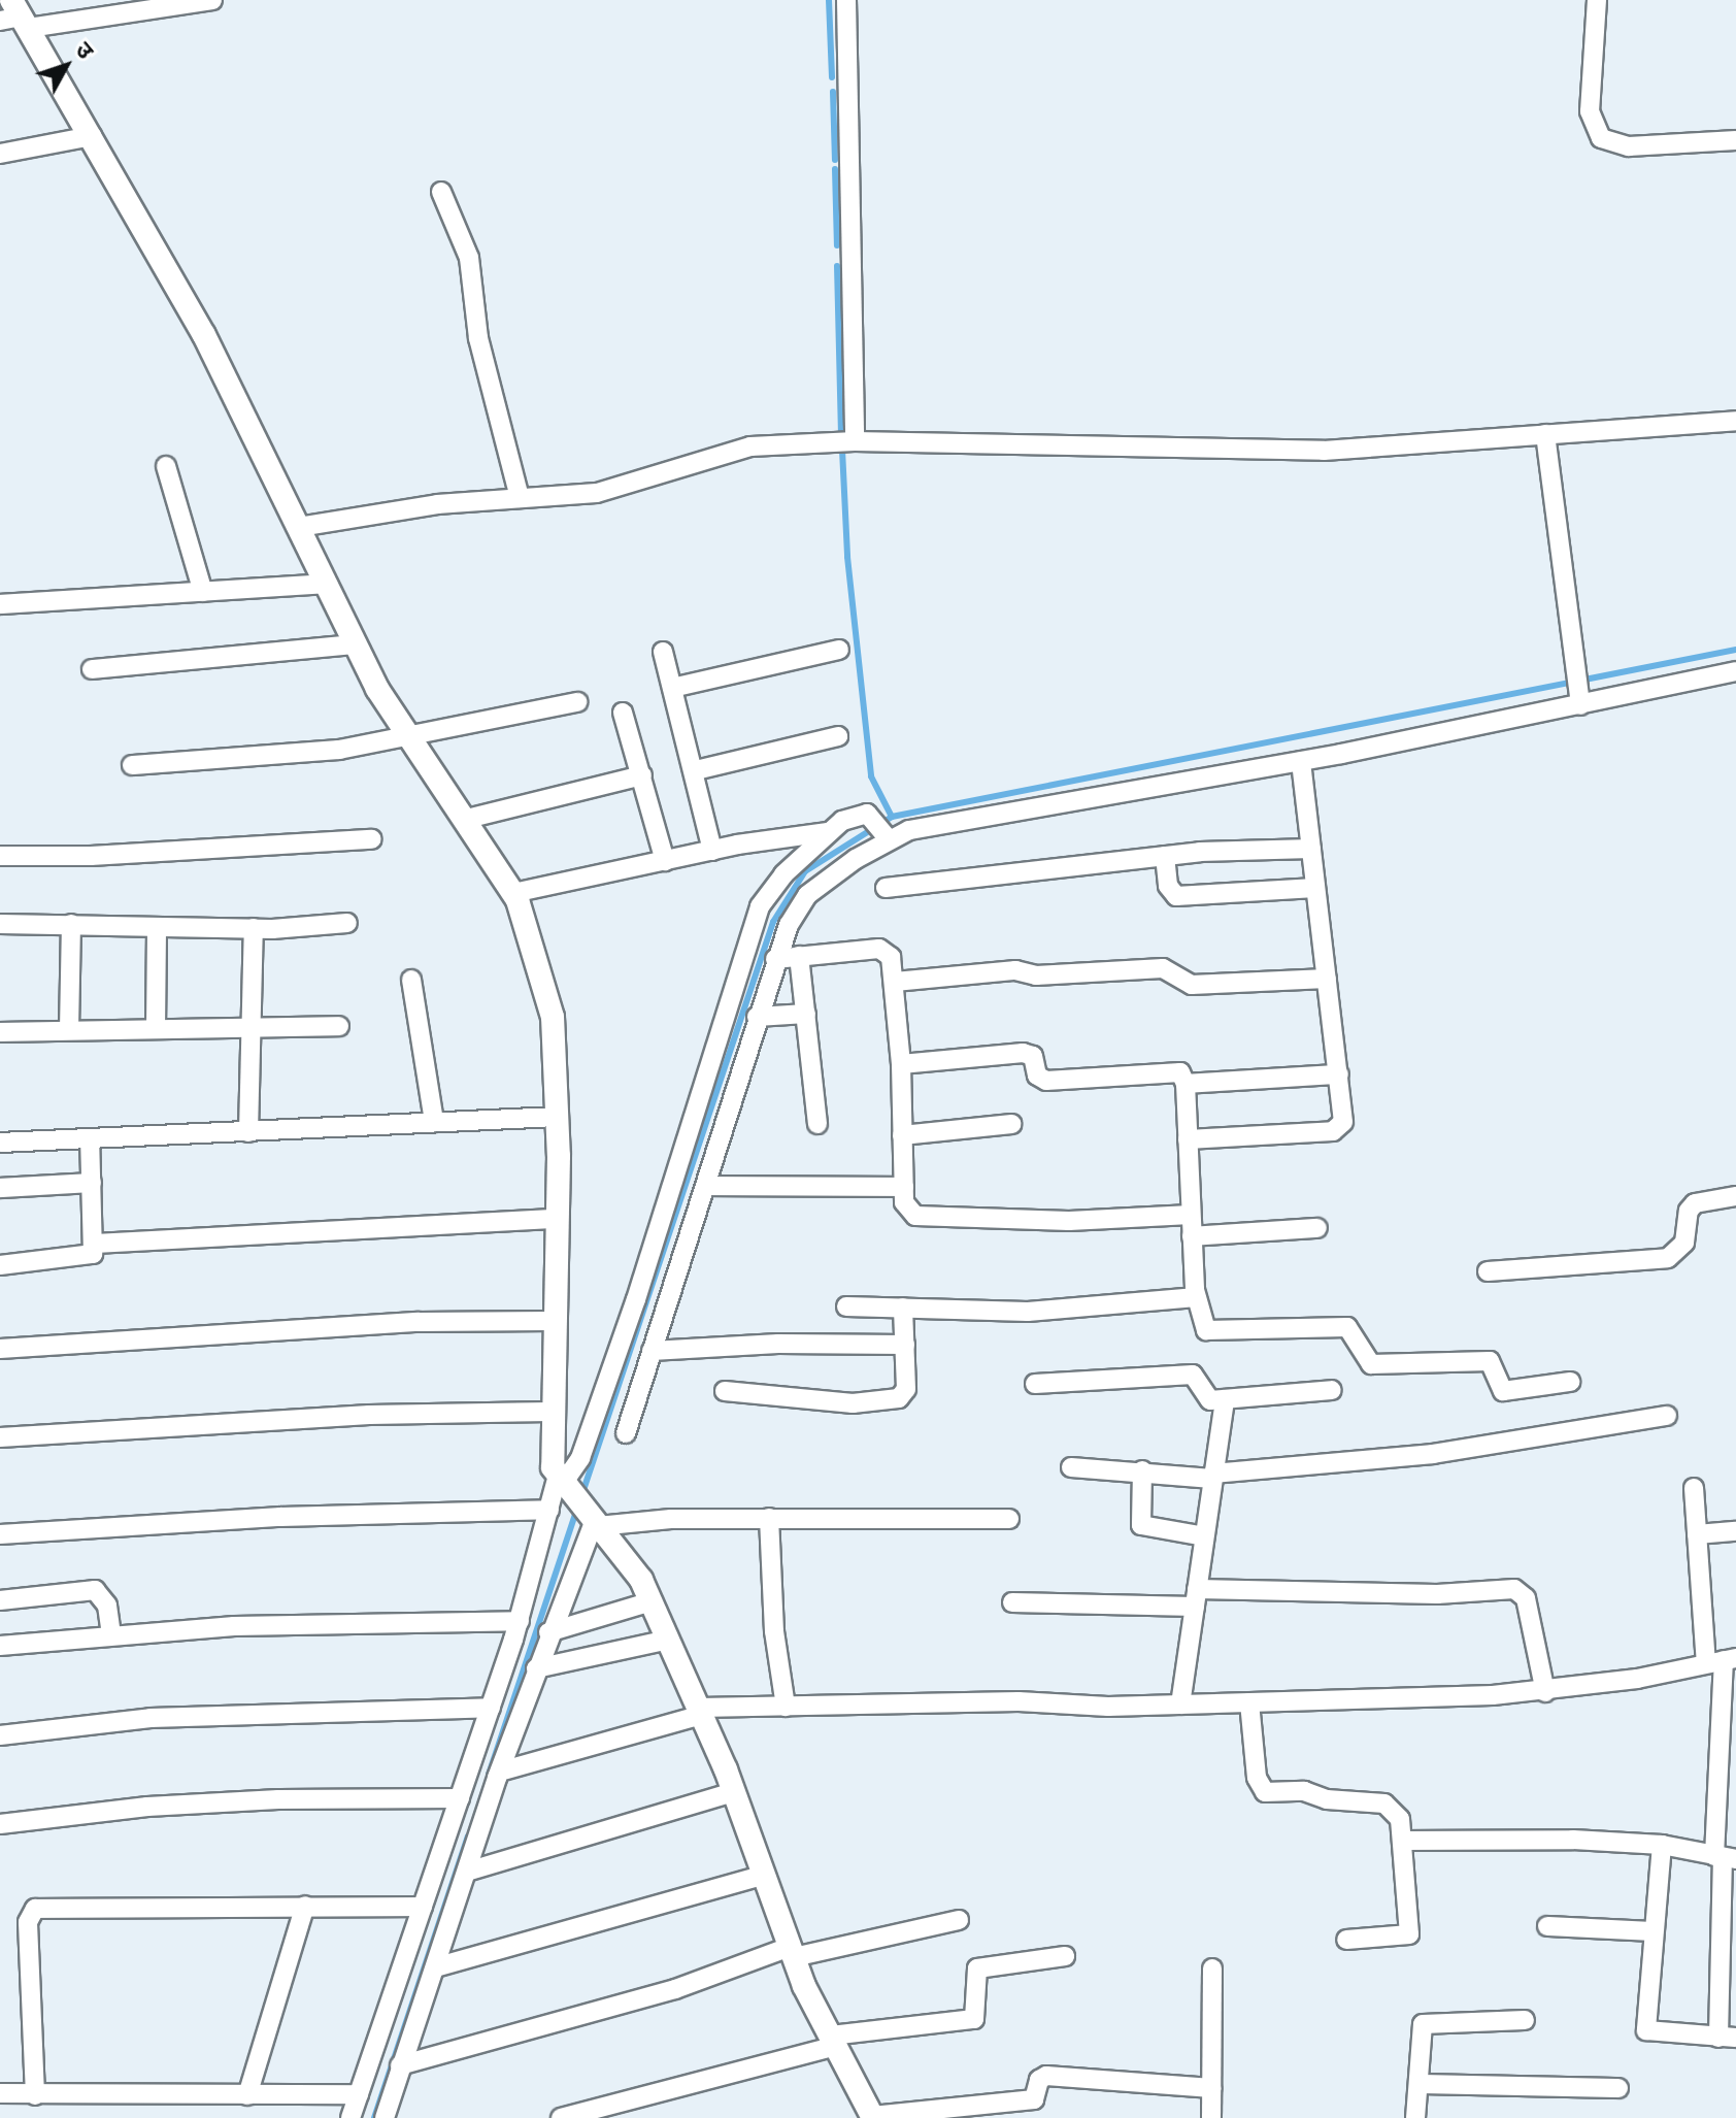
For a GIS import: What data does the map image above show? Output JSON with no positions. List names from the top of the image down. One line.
{"north":"top right"}
